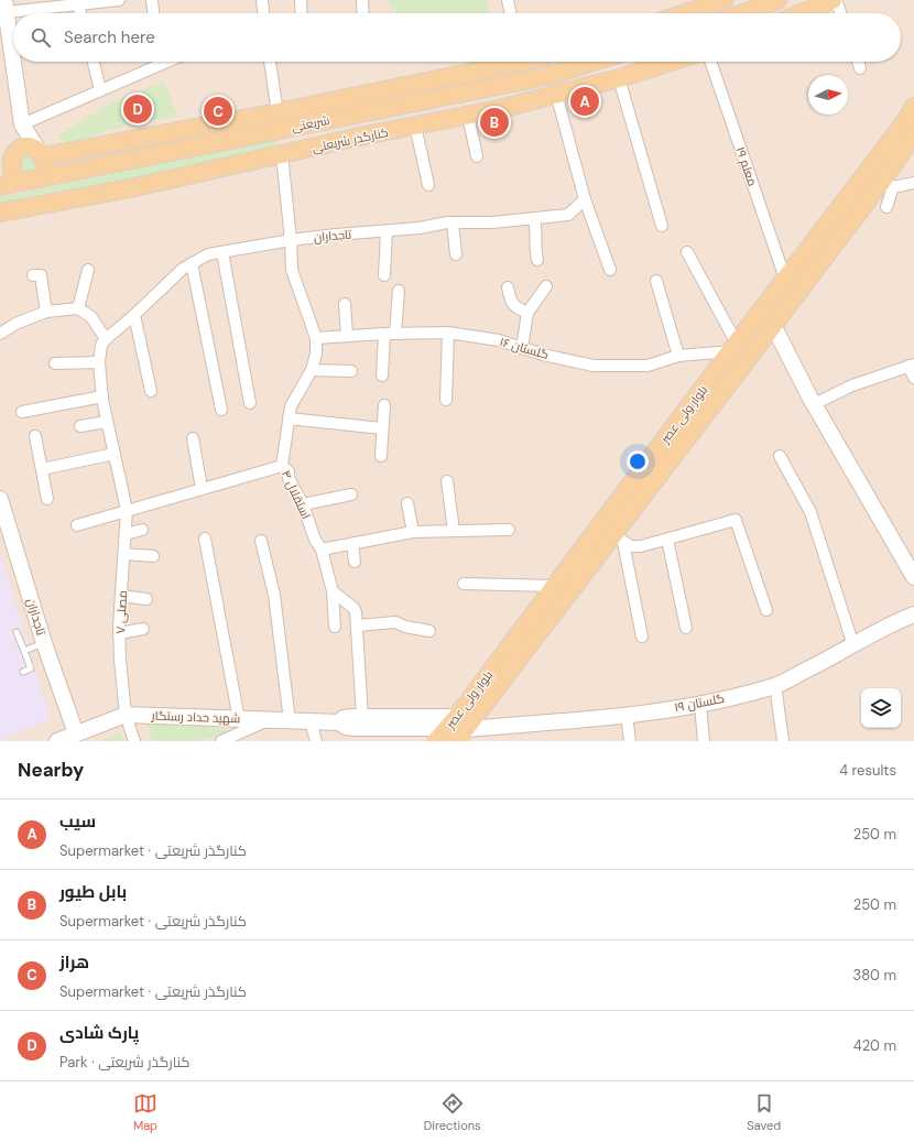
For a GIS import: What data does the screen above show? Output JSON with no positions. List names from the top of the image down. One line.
{"streets":{"main road":["شریعتی","کنارگذر شریعتی","تاجداران","بلوار ولی عصر","گلستان ۱۹","شهید حداد رستگار"],"street":["معلم ۱۹","گلستان ۱۶","استقلال ۴","مصلی ۷"]},"crossings":[["معلم ۱۹","بلوار ولی عصر"],["تاجداران","مصلی ۷"],["تاجداران","شهید حداد رستگار"],["گلستان ۱۶","بلوار ولی عصر"],["گلستان ۱۶","استقلال ۴"],["بلوار ولی عصر","گلستان ۱۹"],["بلوار ولی عصر","شهید حداد رستگار"],["مصلی ۷","شهید حداد رستگار"],["گلستان ۱۹","شهید حداد رستگار"]],"north":"right","page":{"search":"Search here","pins":["A","D","C","B"],"heading":["Nearby","4 results"],"list":[{"mark":"A","name":"سیب","note":"Supermarket · کنارگذر شریعتی","value":"250 m"},{"mark":"B","name":"بابل طیور","note":"Supermarket · کنارگذر شریعتی","value":"250 m"},{"mark":"C","name":"هراز","note":"Supermarket · کنارگذر شریعتی","value":"380 m"},{"mark":"D","name":"پارک شادی","note":"Park · کنارگذر شریعتی","value":"420 m"}],"nav":["Map","Directions","Saved"]}}
